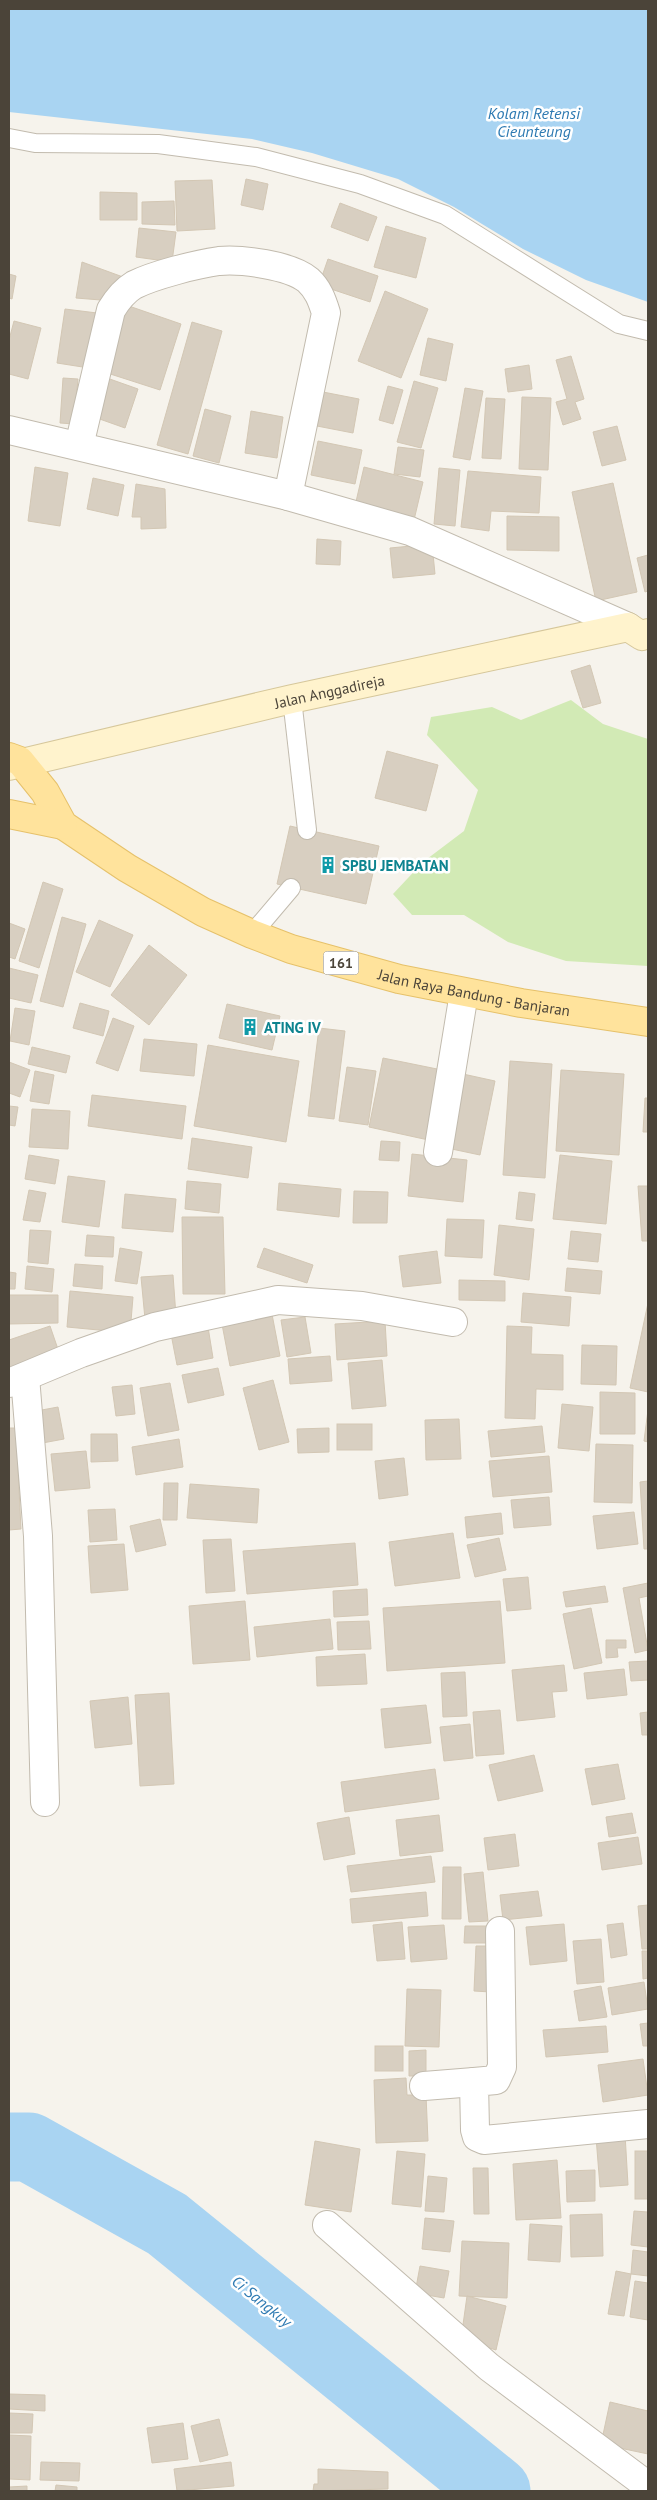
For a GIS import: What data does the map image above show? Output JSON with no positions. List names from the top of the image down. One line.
{"streets":{"main road":["Jalan Anggadireja","161","Jalan Raya Bandung - Banjaran"]},"crossings":[["Jalan Anggadireja","Jalan Raya Bandung - Banjaran"]],"water":["Kolam Retensi Cieunteung","Ci Sangkuy"],"places":{"building":["SPBU JEMBATAN","ATING IV"]}}
